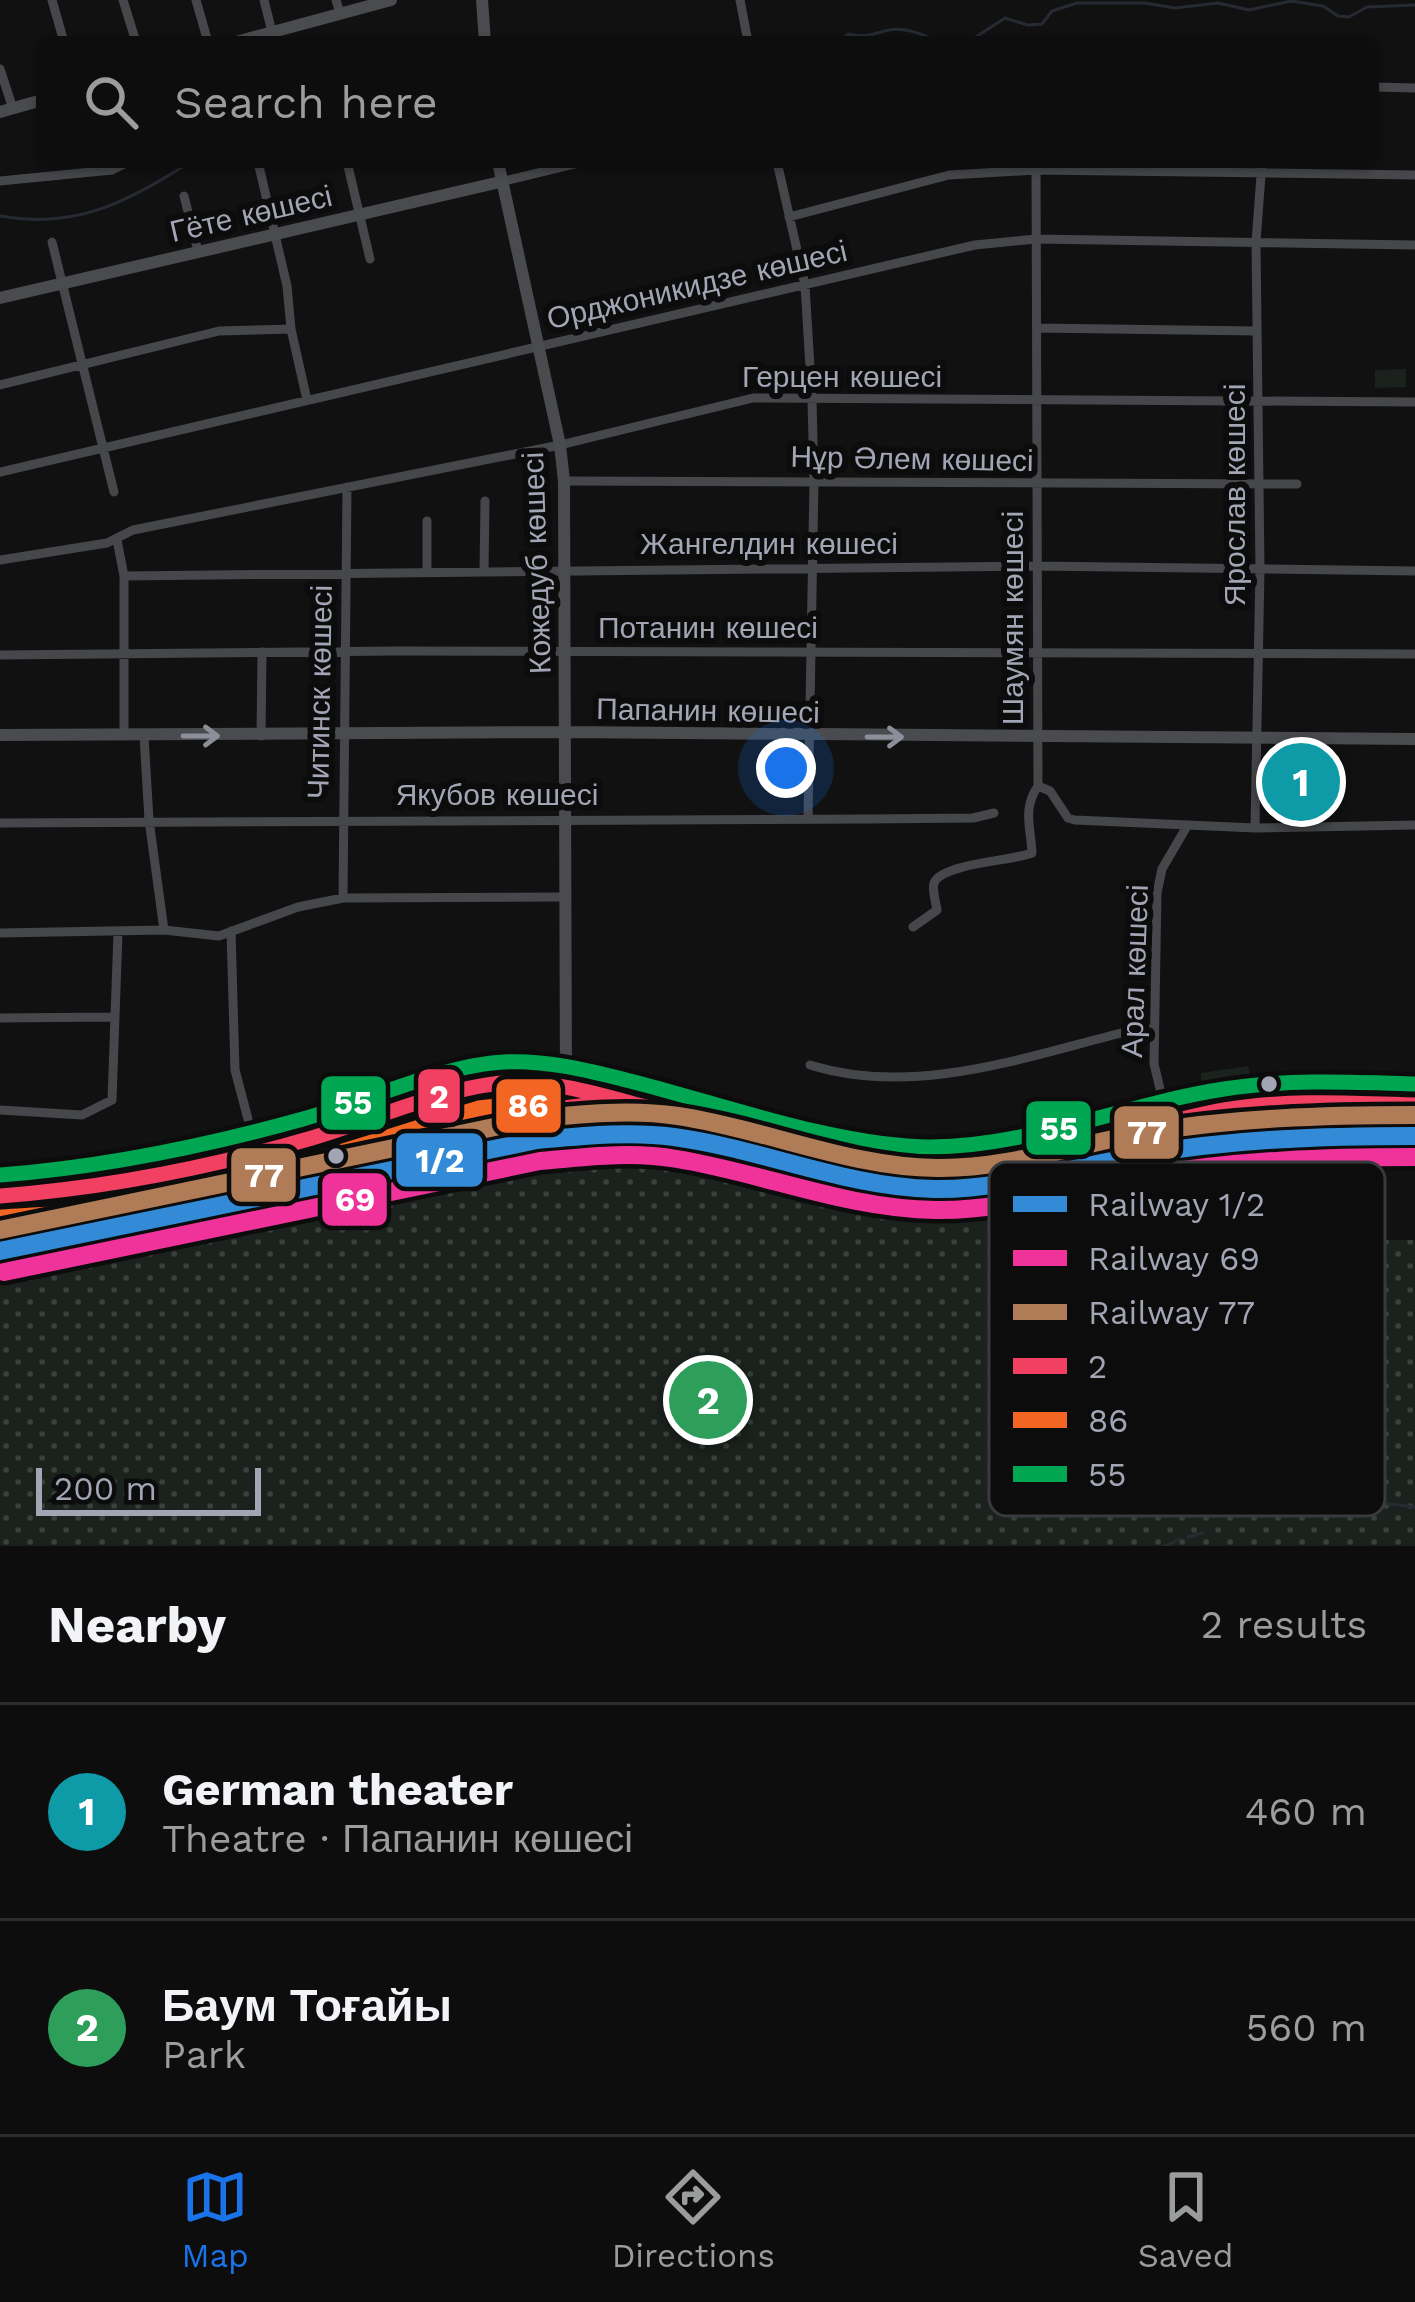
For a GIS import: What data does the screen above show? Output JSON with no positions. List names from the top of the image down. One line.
{"streets":{"main road":["Гёте көшесі","Кожедуб көшесі","Папанин көшесі"],"street":["Орджоникидзе көшесі","Герцен көшесі","Нұр Әлем көшесі","Ярослав көшесі","Жангелдин көшесі","Шаумян көшесі","Потанин көшесі","Читинск көшесі","Якубов көшесі","Арал көшесі"]},"crossings":[["Гёте көшесі","Кожедуб көшесі"],["Орджоникидзе көшесі","Ярослав көшесі"],["Орджоникидзе көшесі","Кожедуб көшесі"],["Орджоникидзе көшесі","Шаумян көшесі"],["Герцен көшесі","Ярослав көшесі"],["Герцен көшесі","Кожедуб көшесі"],["Герцен көшесі","Шаумян көшесі"],["Герцен көшесі","Читинск көшесі"],["Нұр Әлем көшесі","Ярослав көшесі"],["Нұр Әлем көшесі","Кожедуб көшесі"],["Нұр Әлем көшесі","Шаумян көшесі"],["Ярослав көшесі","Жангелдин көшесі"],["Ярослав көшесі","Потанин көшесі"],["Ярослав көшесі","Папанин көшесі"],["Жангелдин көшесі","Кожедуб көшесі"],["Жангелдин көшесі","Шаумян көшесі"],["Жангелдин көшесі","Читинск көшесі"],["Кожедуб көшесі","Потанин көшесі"],["Кожедуб көшесі","Папанин көшесі"],["Кожедуб көшесі","Якубов көшесі"],["Шаумян көшесі","Потанин көшесі"],["Шаумян көшесі","Папанин көшесі"],["Потанин көшесі","Читинск көшесі"],["Читинск көшесі","Папанин көшесі"],["Читинск көшесі","Якубов көшесі"]],"lines":["transit line 55","transit line 2","transit line 86","rail line 77","rail line 1/2","rail line 69"],"legend":["Railway 1/2","Railway 69","Railway 77","2","86","55"],"scale_bar":"200 m","page":{"search":"Search here","pins":["1","2"],"scale":"200 m","heading":["Nearby","2 results"],"list":[{"mark":"1","name":"German theater","note":"Theatre · Папанин көшесі","value":"460 m"},{"mark":"2","name":"Баум Тоғайы","note":"Park","value":"560 m"}],"nav":["Map","Directions","Saved"]}}
